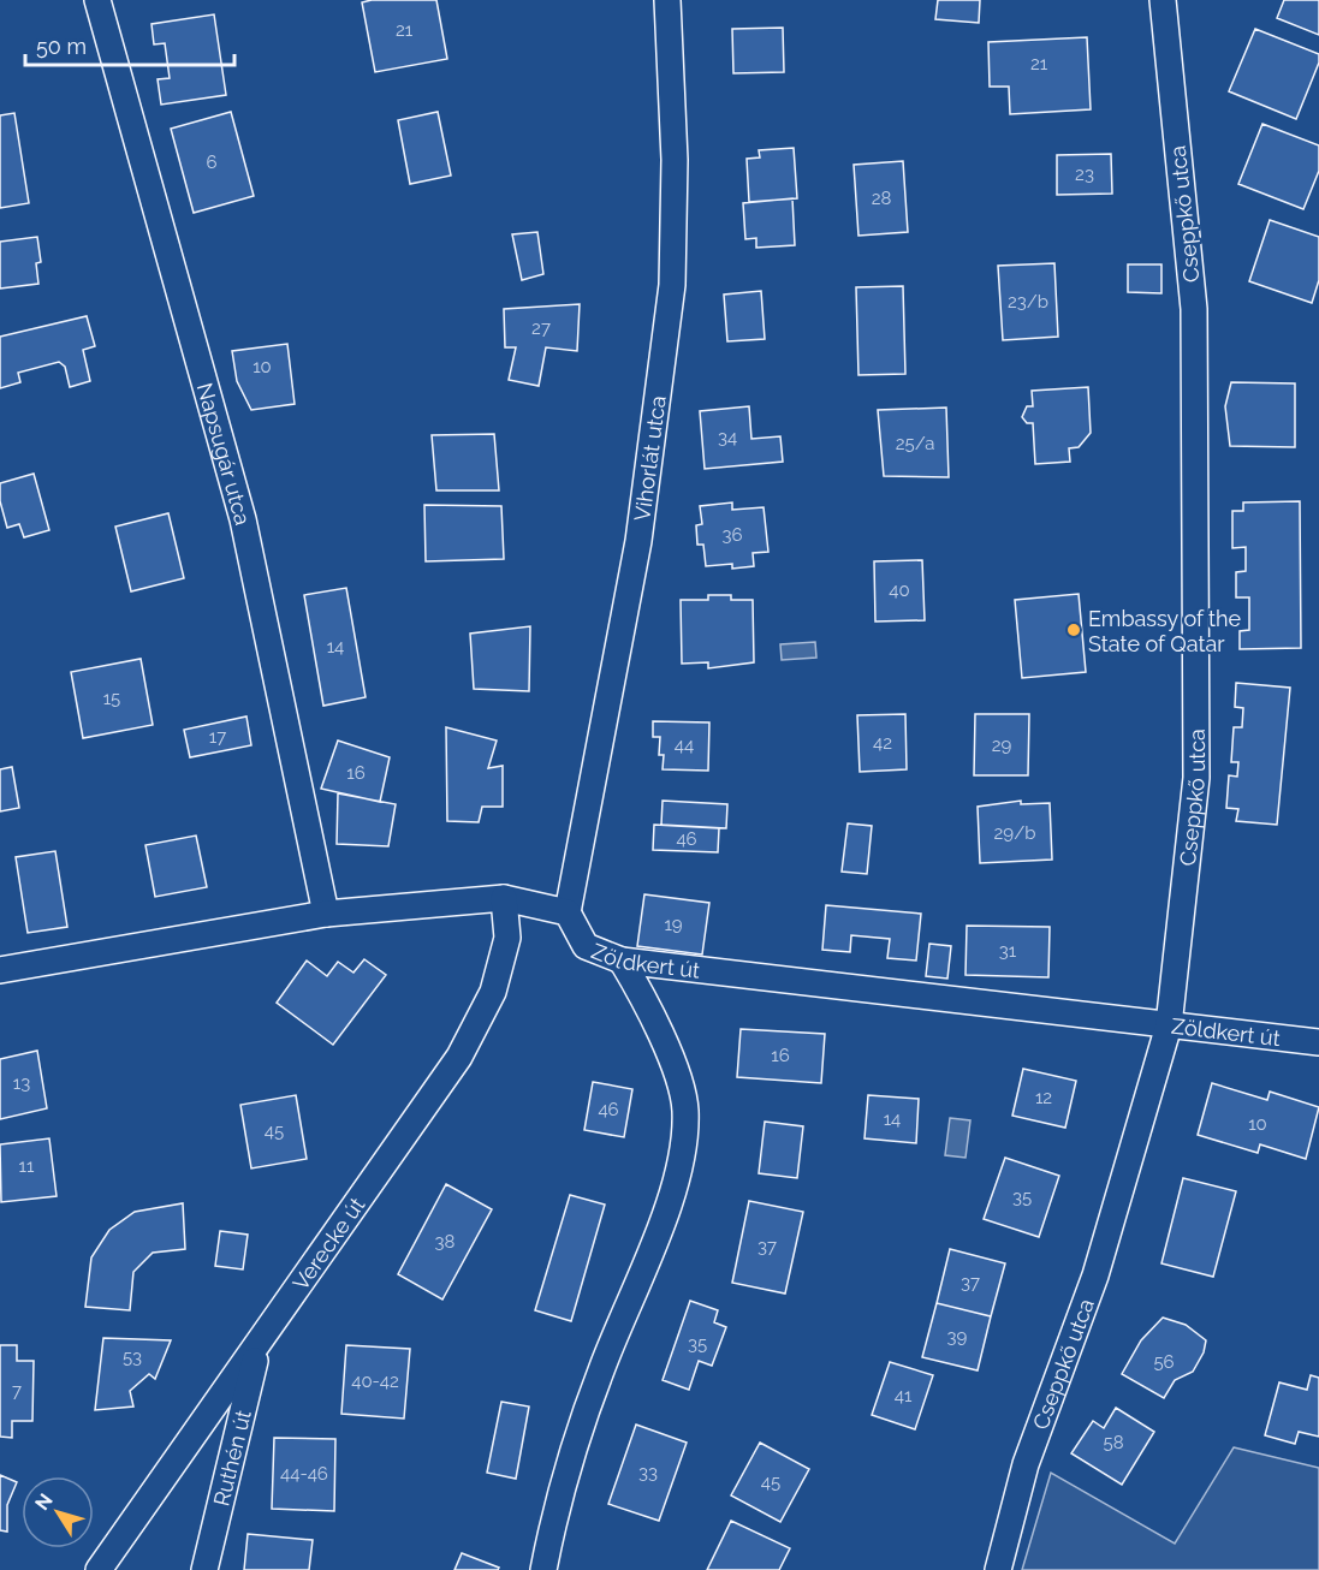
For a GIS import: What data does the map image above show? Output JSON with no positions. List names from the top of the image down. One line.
{"streets":{"street":["Cseppkő utca","Napsugár utca","Vihorlát utca","Zöldkert út","Verecke út","Ruthén út"]},"crossings":[["Cseppkő utca","Zöldkert út"],["Vihorlát utca","Zöldkert út"],["Verecke út","Ruthén út"]],"places":["Embassy of the State of Qatar"],"house_numbers":["21","21","6","23","28","23/b","27","10","34","25/a","36","40","14","15","17","42","44","29","16","29/b","46","19","31","16","13","12","46","14","10","45","11","35","38","37","37","39","35","53","56","40-42","7","41","58","33","44-46","45"],"scale_bar":"50 m","north":"top left"}
